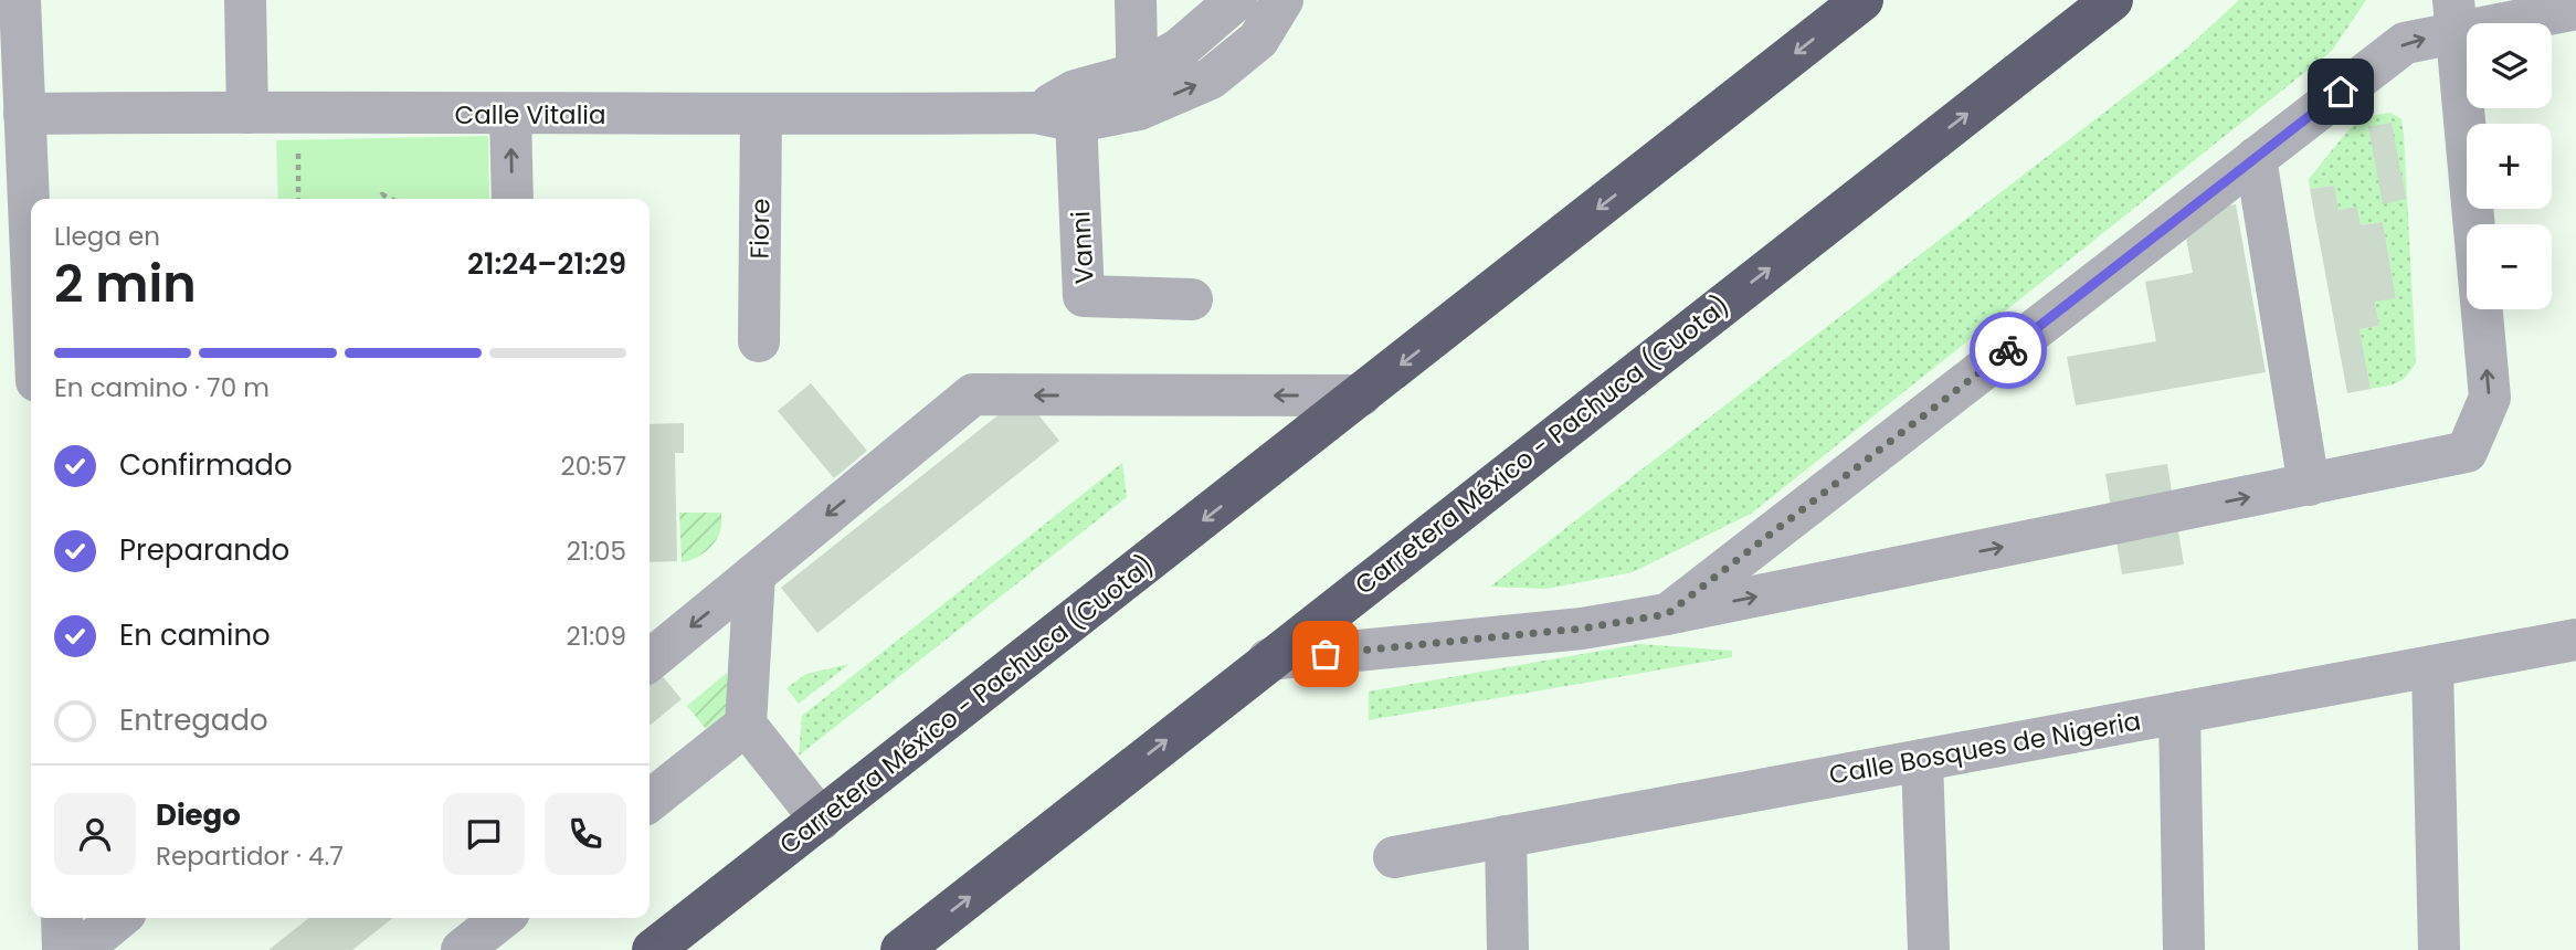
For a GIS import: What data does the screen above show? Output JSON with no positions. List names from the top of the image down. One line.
{"streets":{"highway":["Carretera México - Pachuca (Cuota)"],"street":["Calle Vitalia","Fiore","Vanni","Calle Bosques de Nigeria"]},"crossings":[["Calle Vitalia","Fiore"],["Calle Vitalia","Vanni"]],"page":{"map_buttons":["+","−"],"heading":["2 min","Llega en","21:24–21:29"],"panel":["Diego","Repartidor · 4.7"],"bar":"En camino · 70 m","list":[["Confirmado","20:57"],["Preparando","21:05"],["En camino","21:09"],"Entregado"]}}
